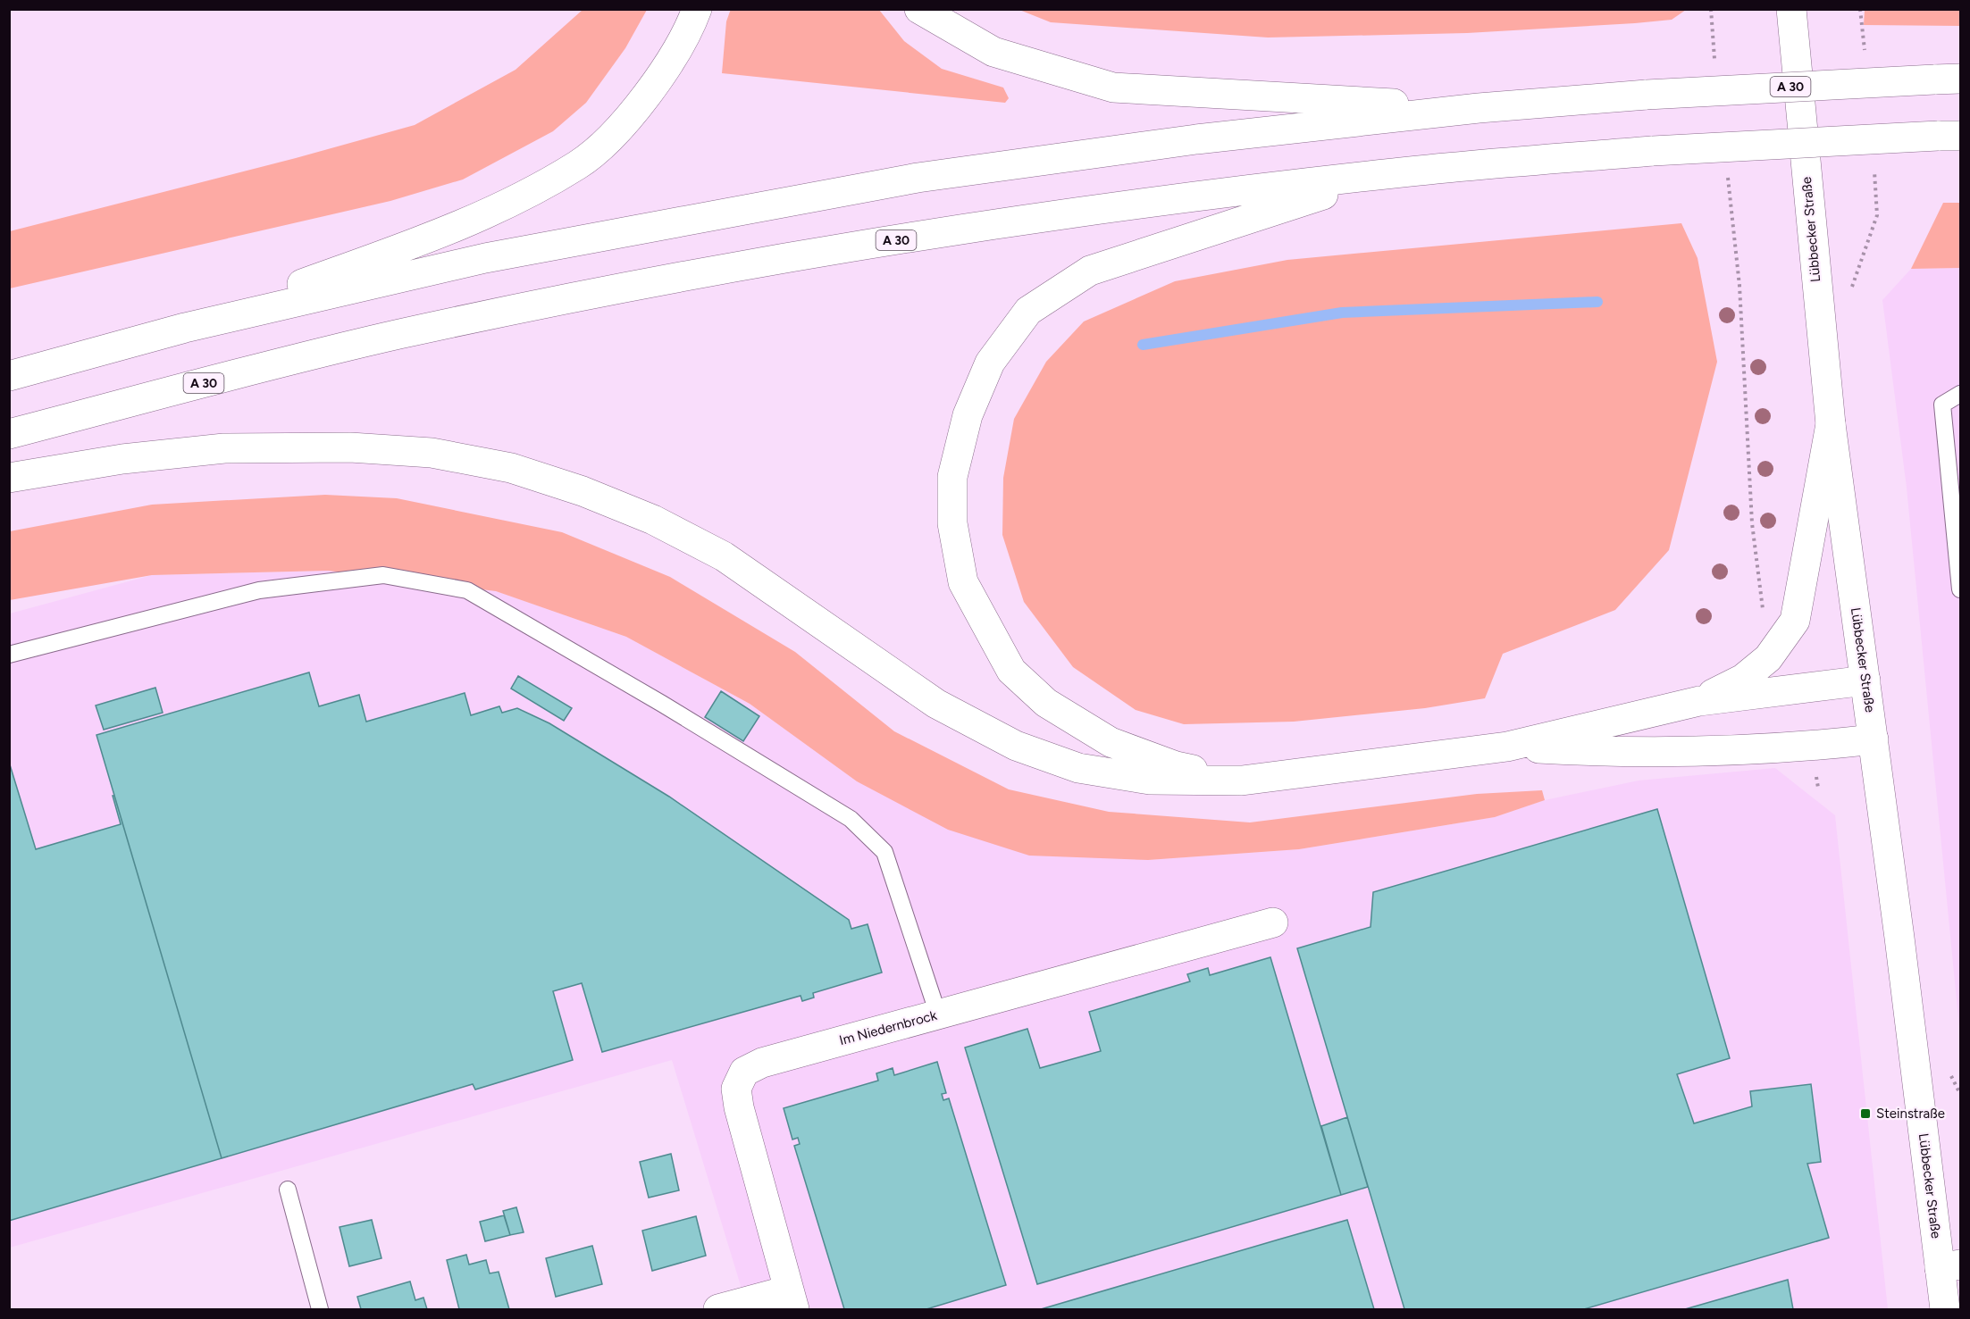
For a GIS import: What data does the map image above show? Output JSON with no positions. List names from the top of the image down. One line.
{"streets":{"main road":["A 30","Lübbecker Straße","Im Niedernbrock"]},"places":{"transit":["Steinstraße"]}}
